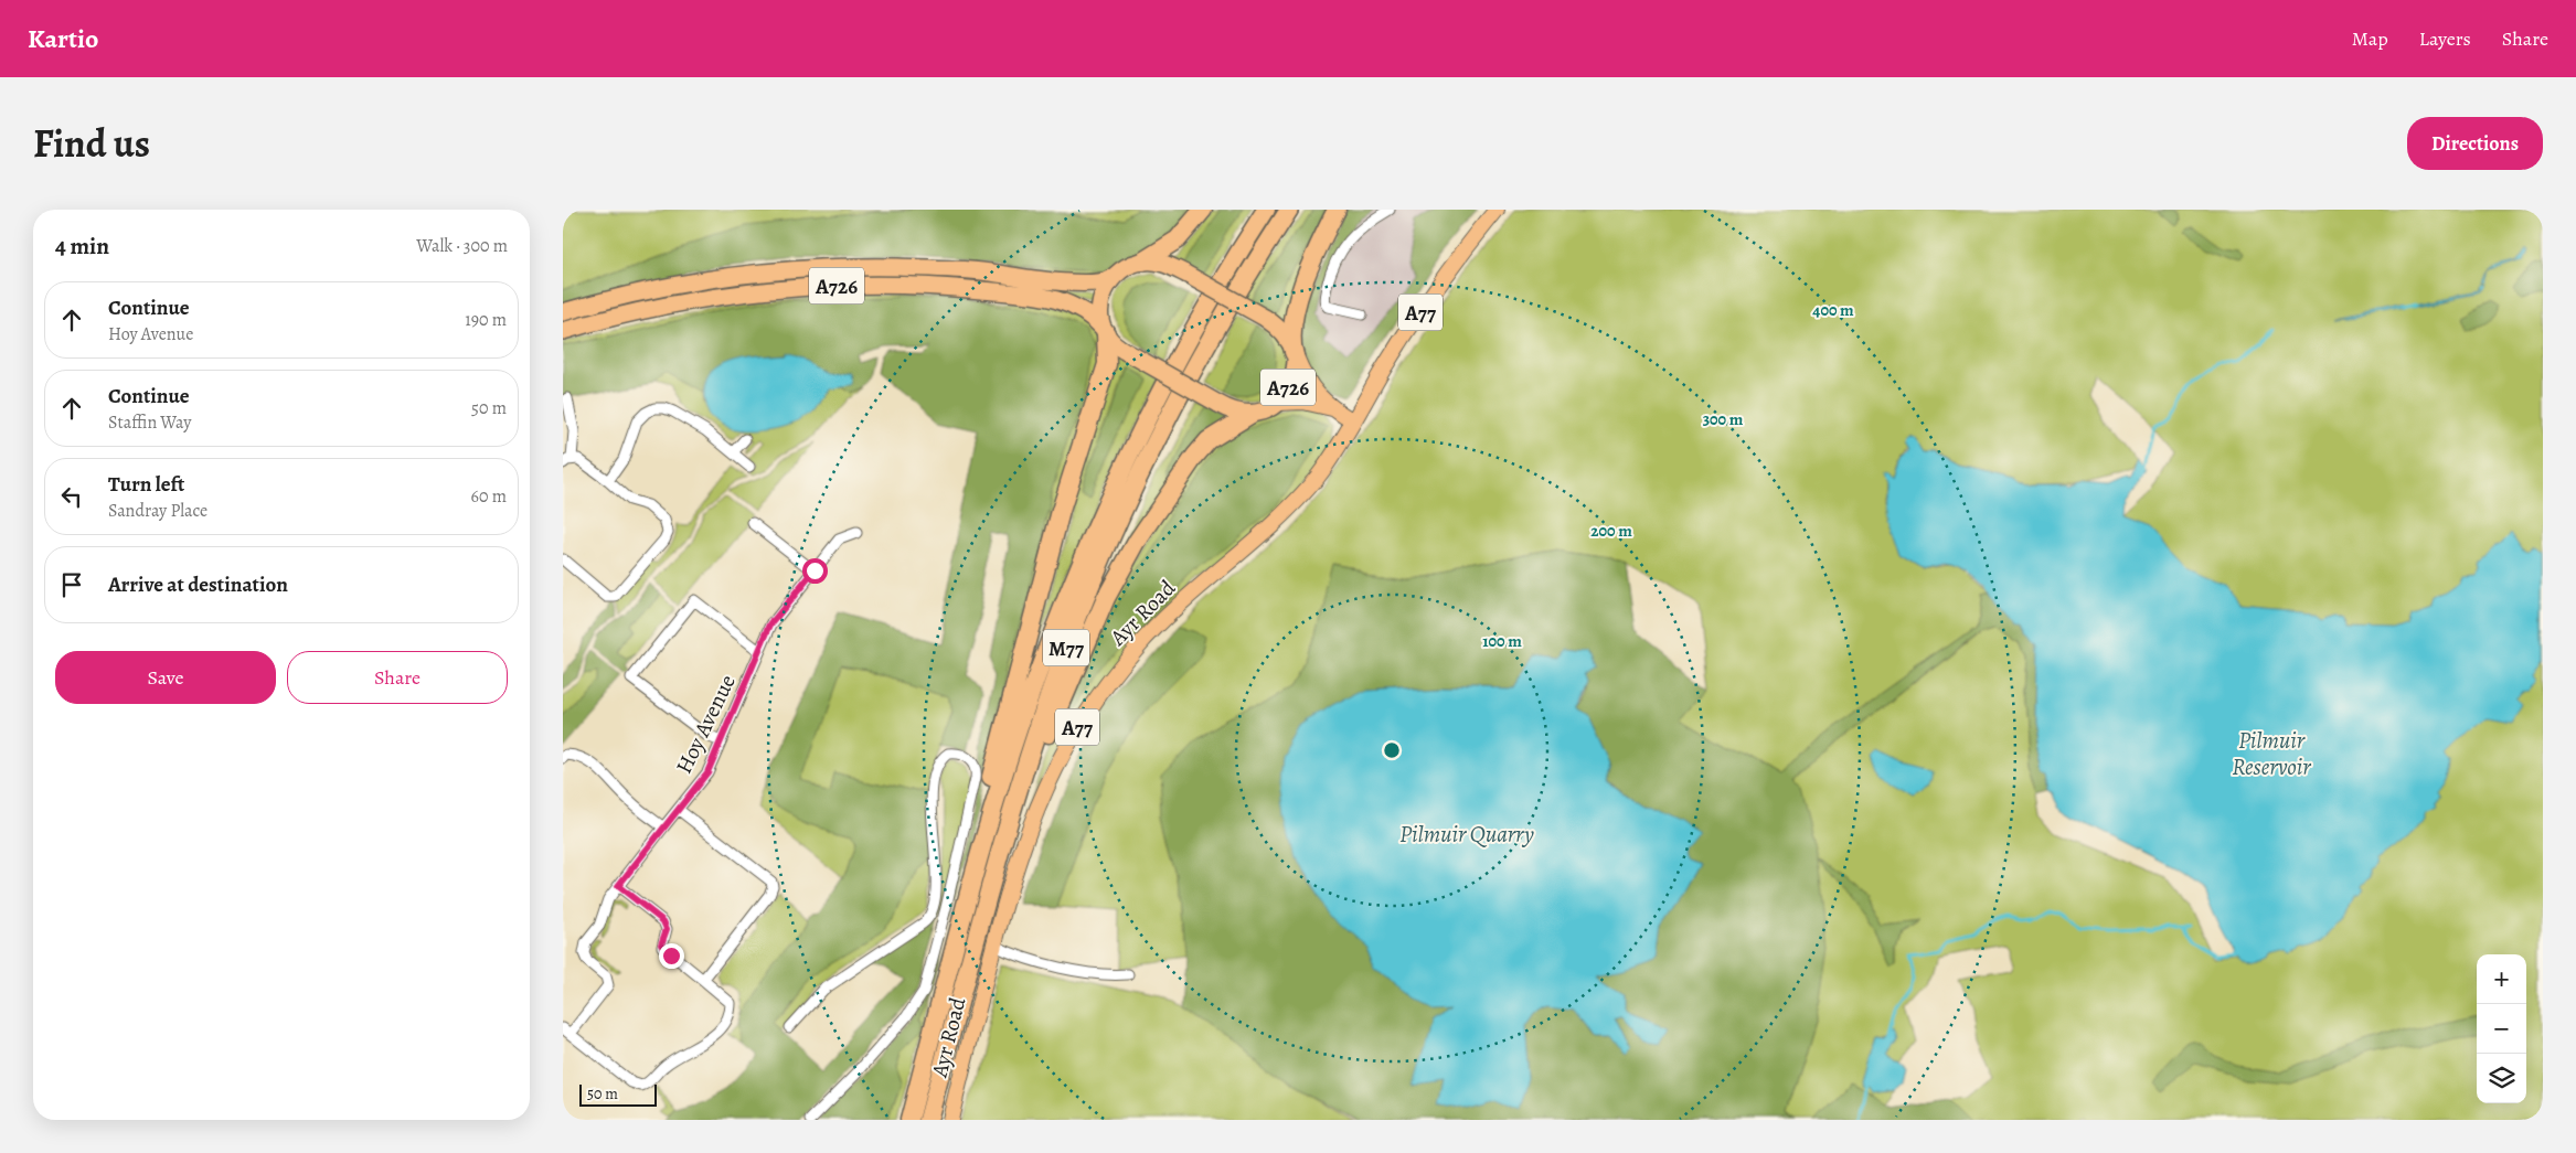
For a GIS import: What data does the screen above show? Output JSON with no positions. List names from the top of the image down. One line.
{"streets":{"highway":["A726","M77"],"main road":["A77","Ayr Road"],"street":["Hoy Avenue"]},"crossings":[["A726","Ayr Road"],["A726","M77"]],"water":["Pilmuir Reservoir","Pilmuir Quarry"],"scale_bar":"50 m","page":{"header":"Kartio","nav":["Map","Layers","Share"],"title":"Find us","buttons":["Directions",["Save","Share"]],"heading":["4 min","Walk · 300 m"],"list":[["Continue","Hoy Avenue","190 m"],["Continue","Staffin Way","50 m"],["Turn left","Sandray Place","60 m"],"Arrive at destination"],"map_buttons":["+","−"],"scale":"50 m"},"rings":["400 m","300 m","200 m","100 m"]}
